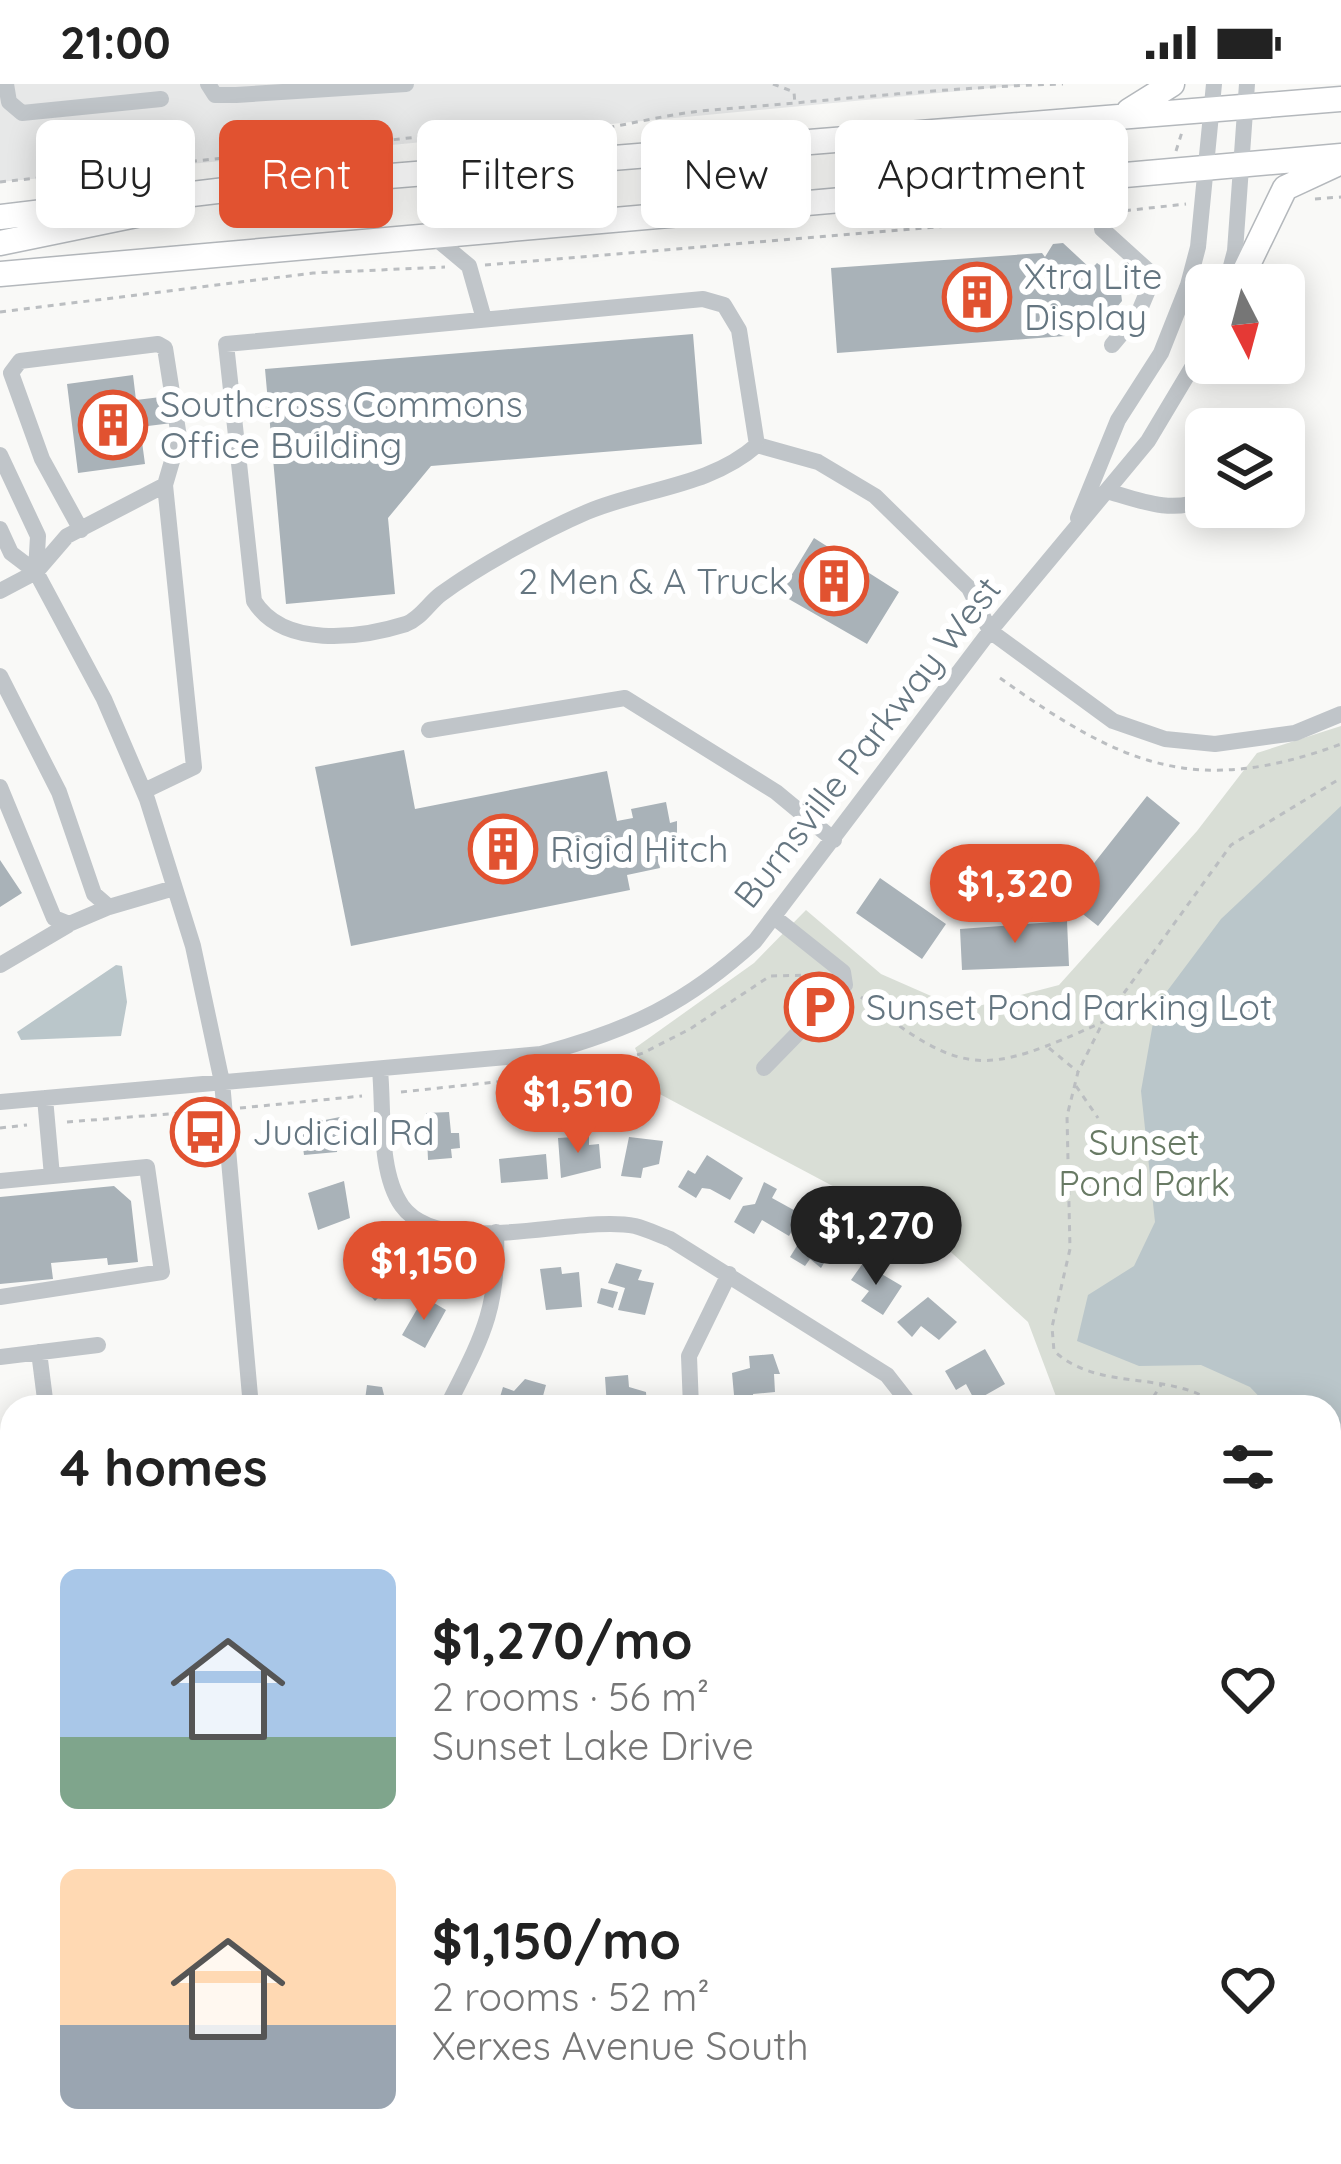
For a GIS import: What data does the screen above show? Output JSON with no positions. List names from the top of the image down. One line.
{"streets":{"street":["Burnsville Parkway West"]},"parks":["Sunset Pond Park"],"places":{"building":["Xtra Lite Display","Southcross Commons Office Building","2 Men & A Truck","Rigid Hitch"],"parking":["Sunset Pond Parking Lot"],"bus stop":["Judicial Rd"]},"north":"bottom","page":{"status":"21:00","chip":["Buy","Rent","Filters","New","Apartment"],"price":["$1,320","$1,510","$1,270","$1,150"],"heading":"4 homes","list":[{"name":"$1,270/mo","note":"2 rooms · 56 m² · Sunset Lake Drive"},{"name":"$1,150/mo","note":"2 rooms · 52 m² · Xerxes Avenue South"}]}}
